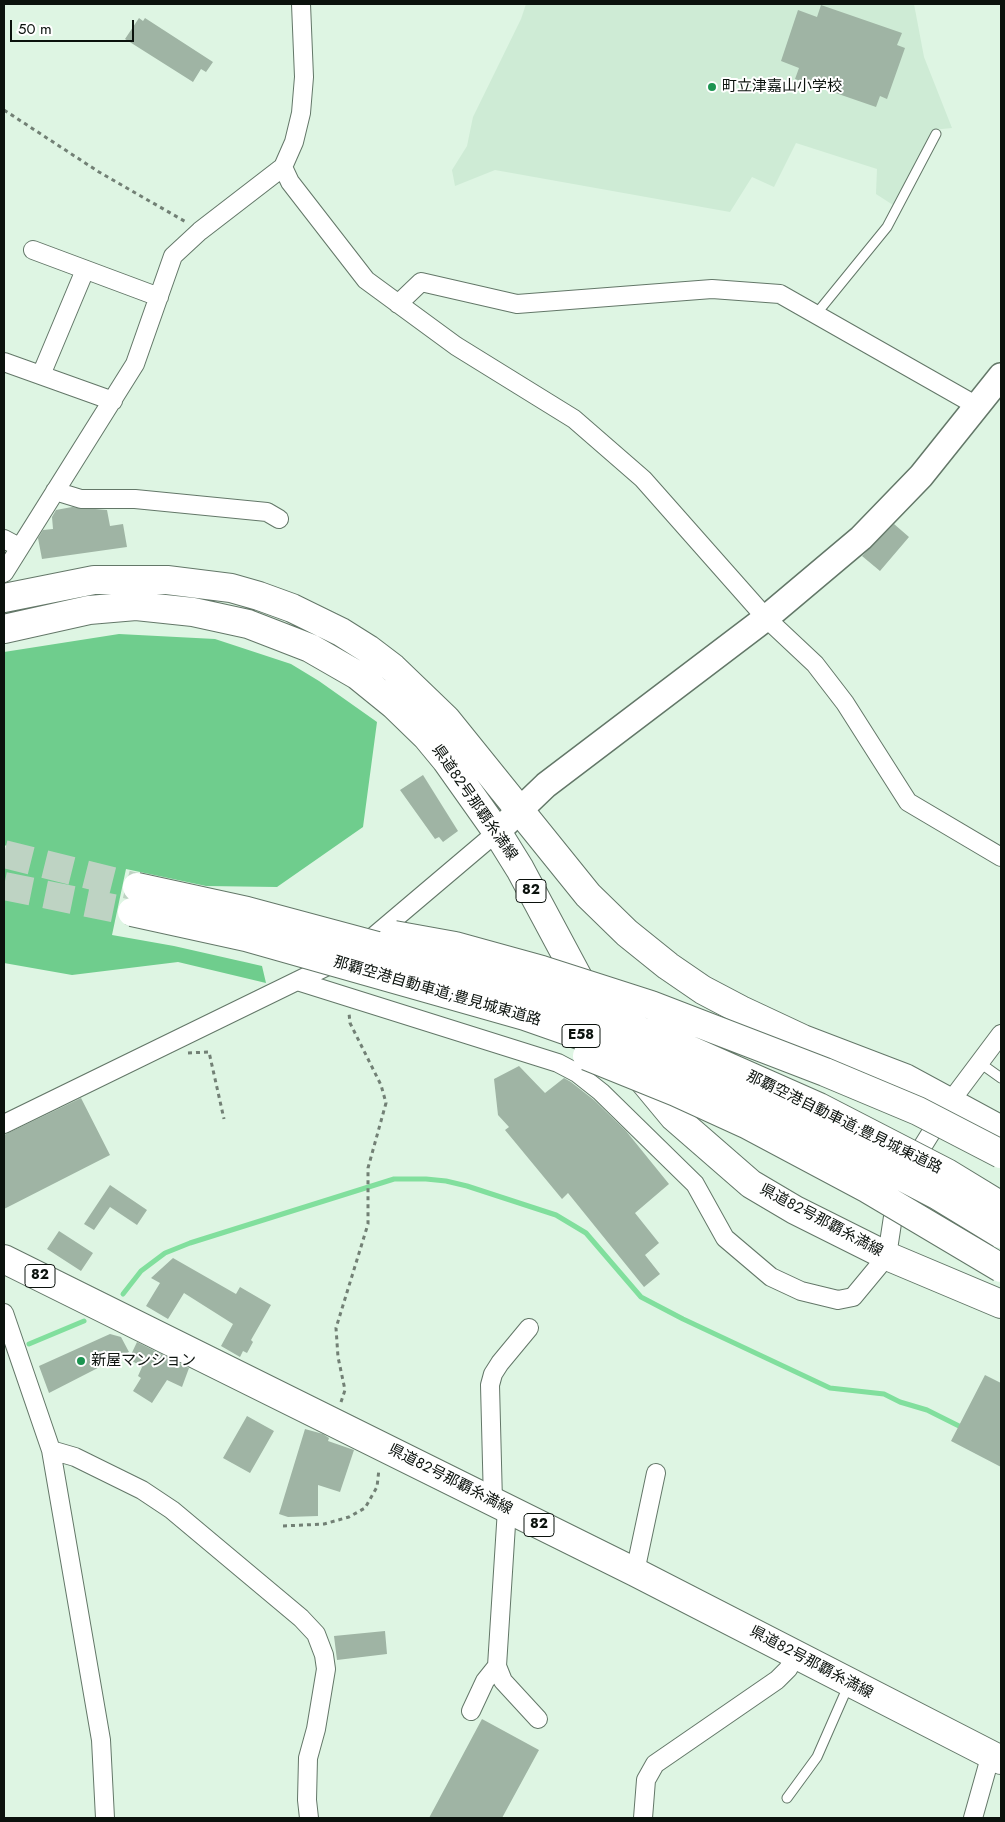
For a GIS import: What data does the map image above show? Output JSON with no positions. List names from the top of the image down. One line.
{"streets":{"main road":["県道82号那覇糸満線","82","那覇空港自動車道;豊見城東道路","E58"]},"places":["町立津嘉山小学校","新屋マンション"],"scale_bar":"50 m"}
